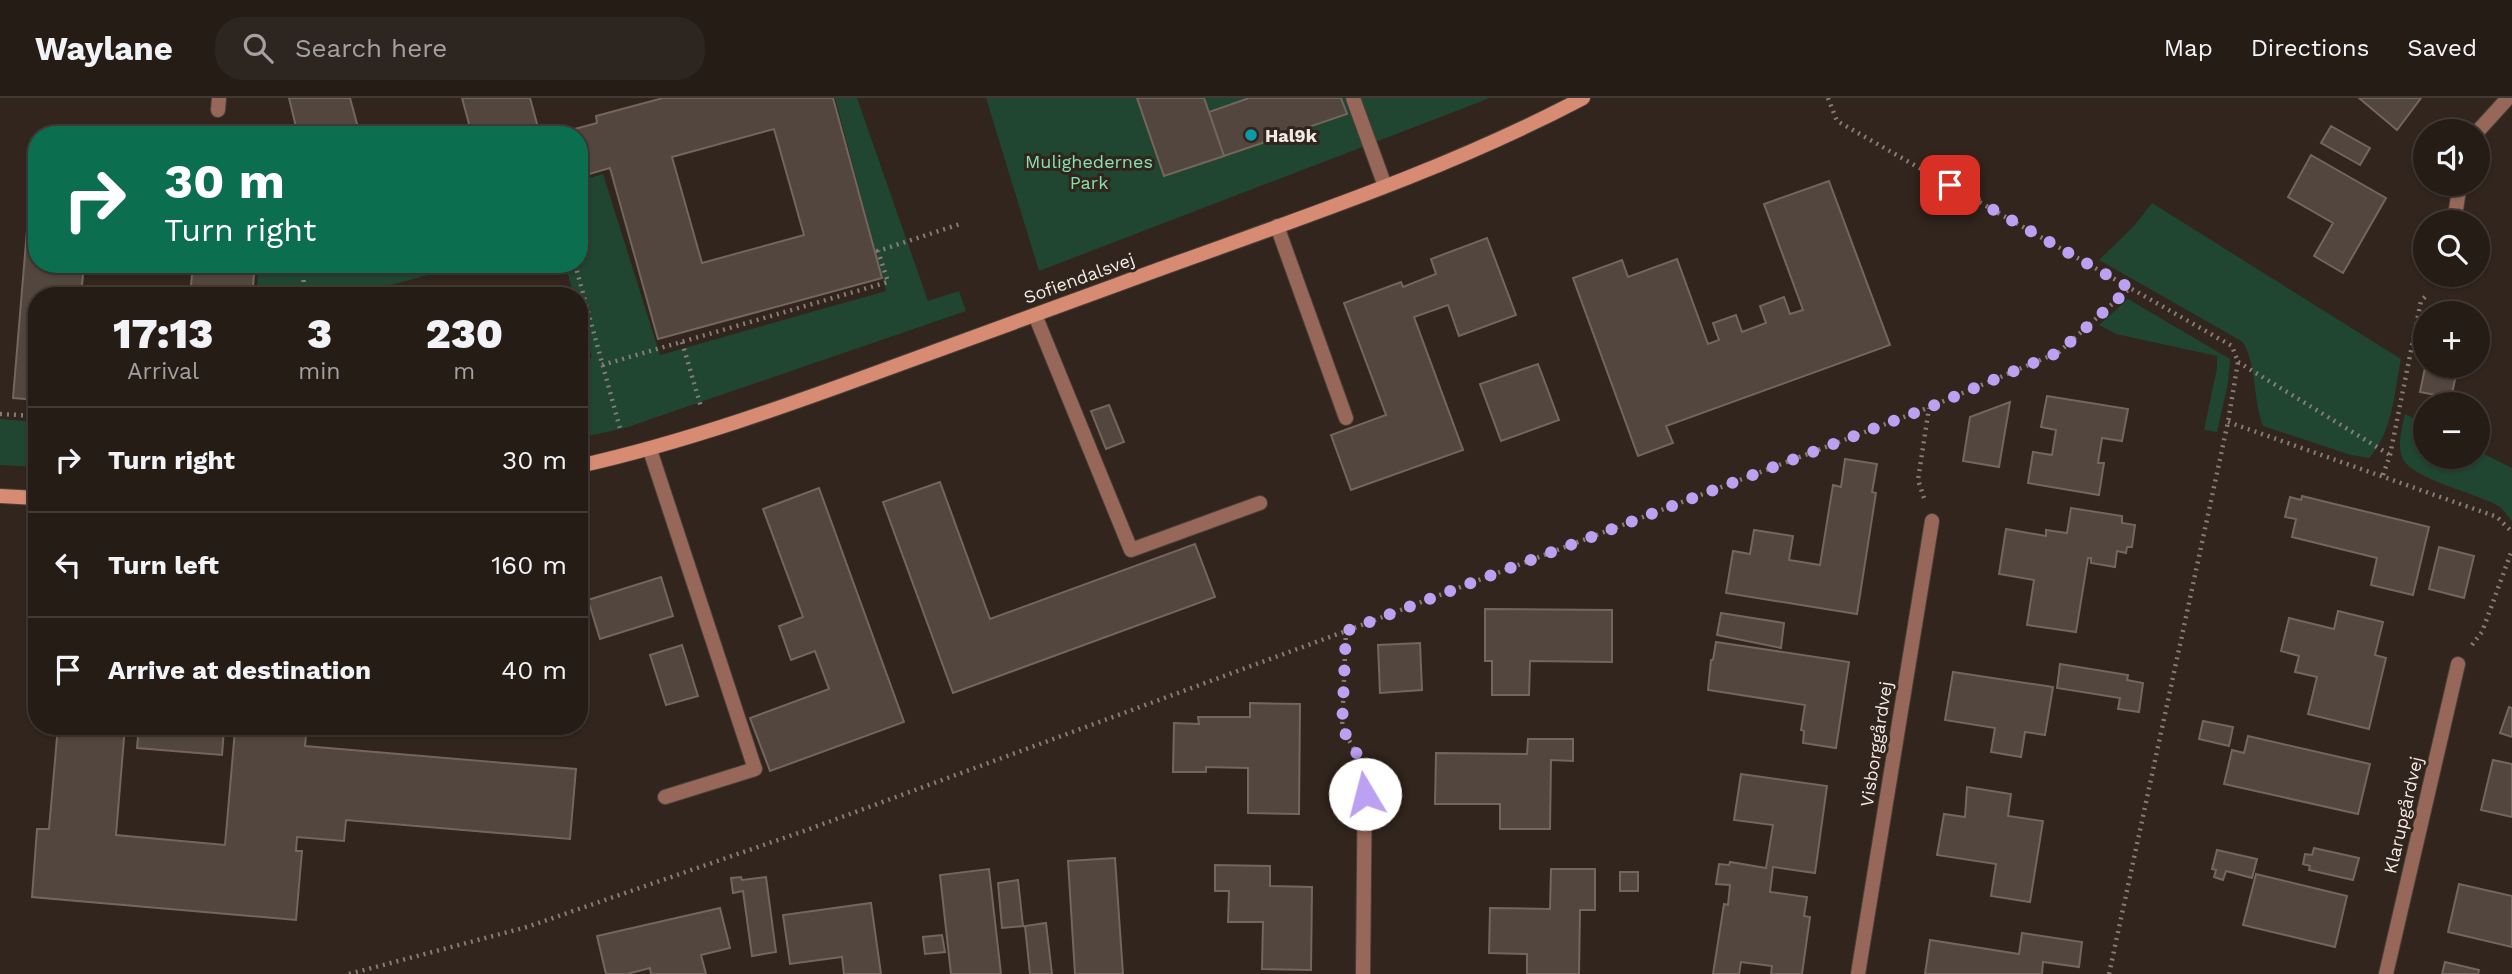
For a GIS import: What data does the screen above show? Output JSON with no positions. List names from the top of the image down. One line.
{"streets":{"street":["Sofiendalsvej","Visborggårdvej","Klarupgårdvej"]},"parks":["Mulighedernes Park"],"places":["Hal9k"],"page":{"header":"Waylane","search":"Search here","nav":["Map","Directions","Saved"],"map_buttons":["+","−"],"turn":["30 m","Turn right"],"eta":["17:13","Arrival","3","min","230","m"],"list":[{"name":"Turn right","value":"30 m"},{"name":"Turn left","value":"160 m"},{"name":"Arrive at destination","value":"40 m"}]}}
